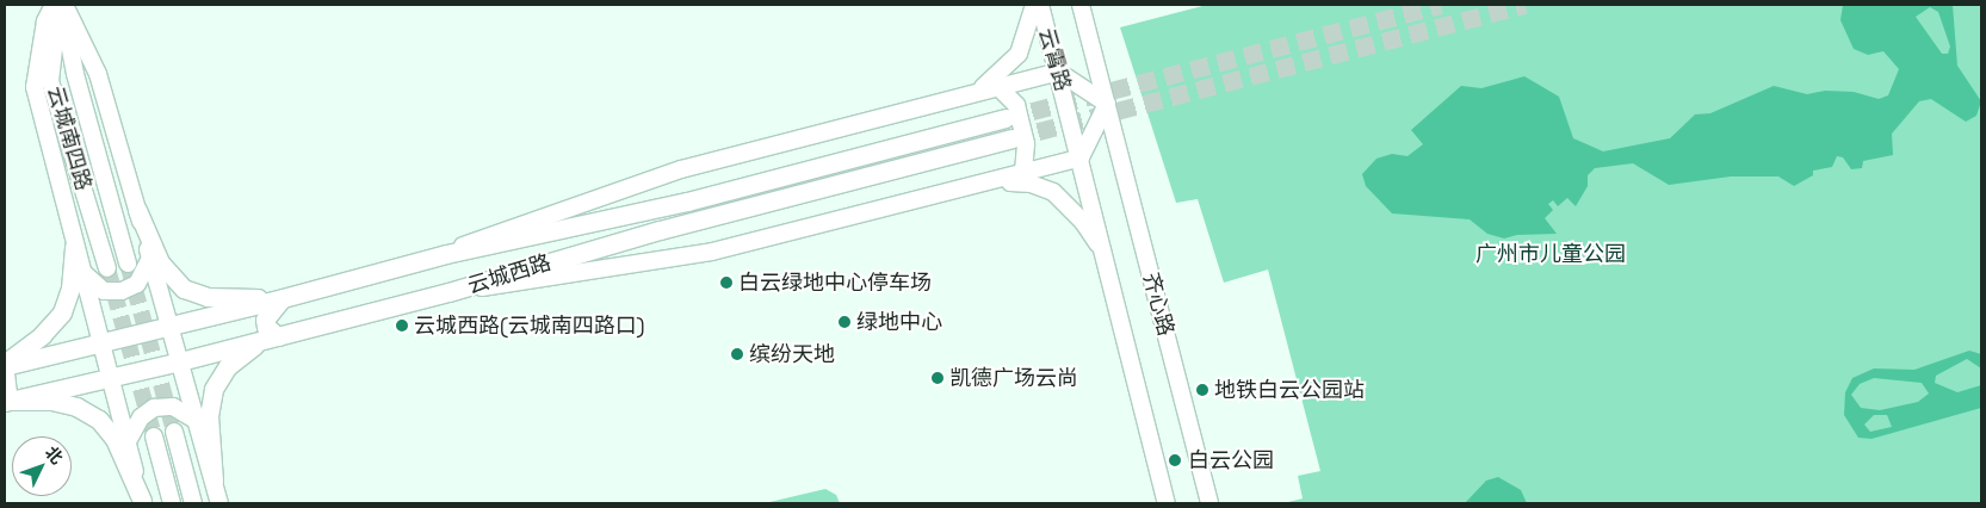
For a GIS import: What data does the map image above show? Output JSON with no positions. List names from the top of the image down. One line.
{"streets":{"main road":["云霄路","云城南四路","云城西路","齐心路"]},"crossings":[["云霄路","齐心路"]],"parks":["广州市儿童公园"],"places":["白云绿地中心停车场","绿地中心","云城西路(云城南四路口)","缤纷天地","凯德广场云尚","地铁白云公园站","白云公园"],"north":"top right"}
